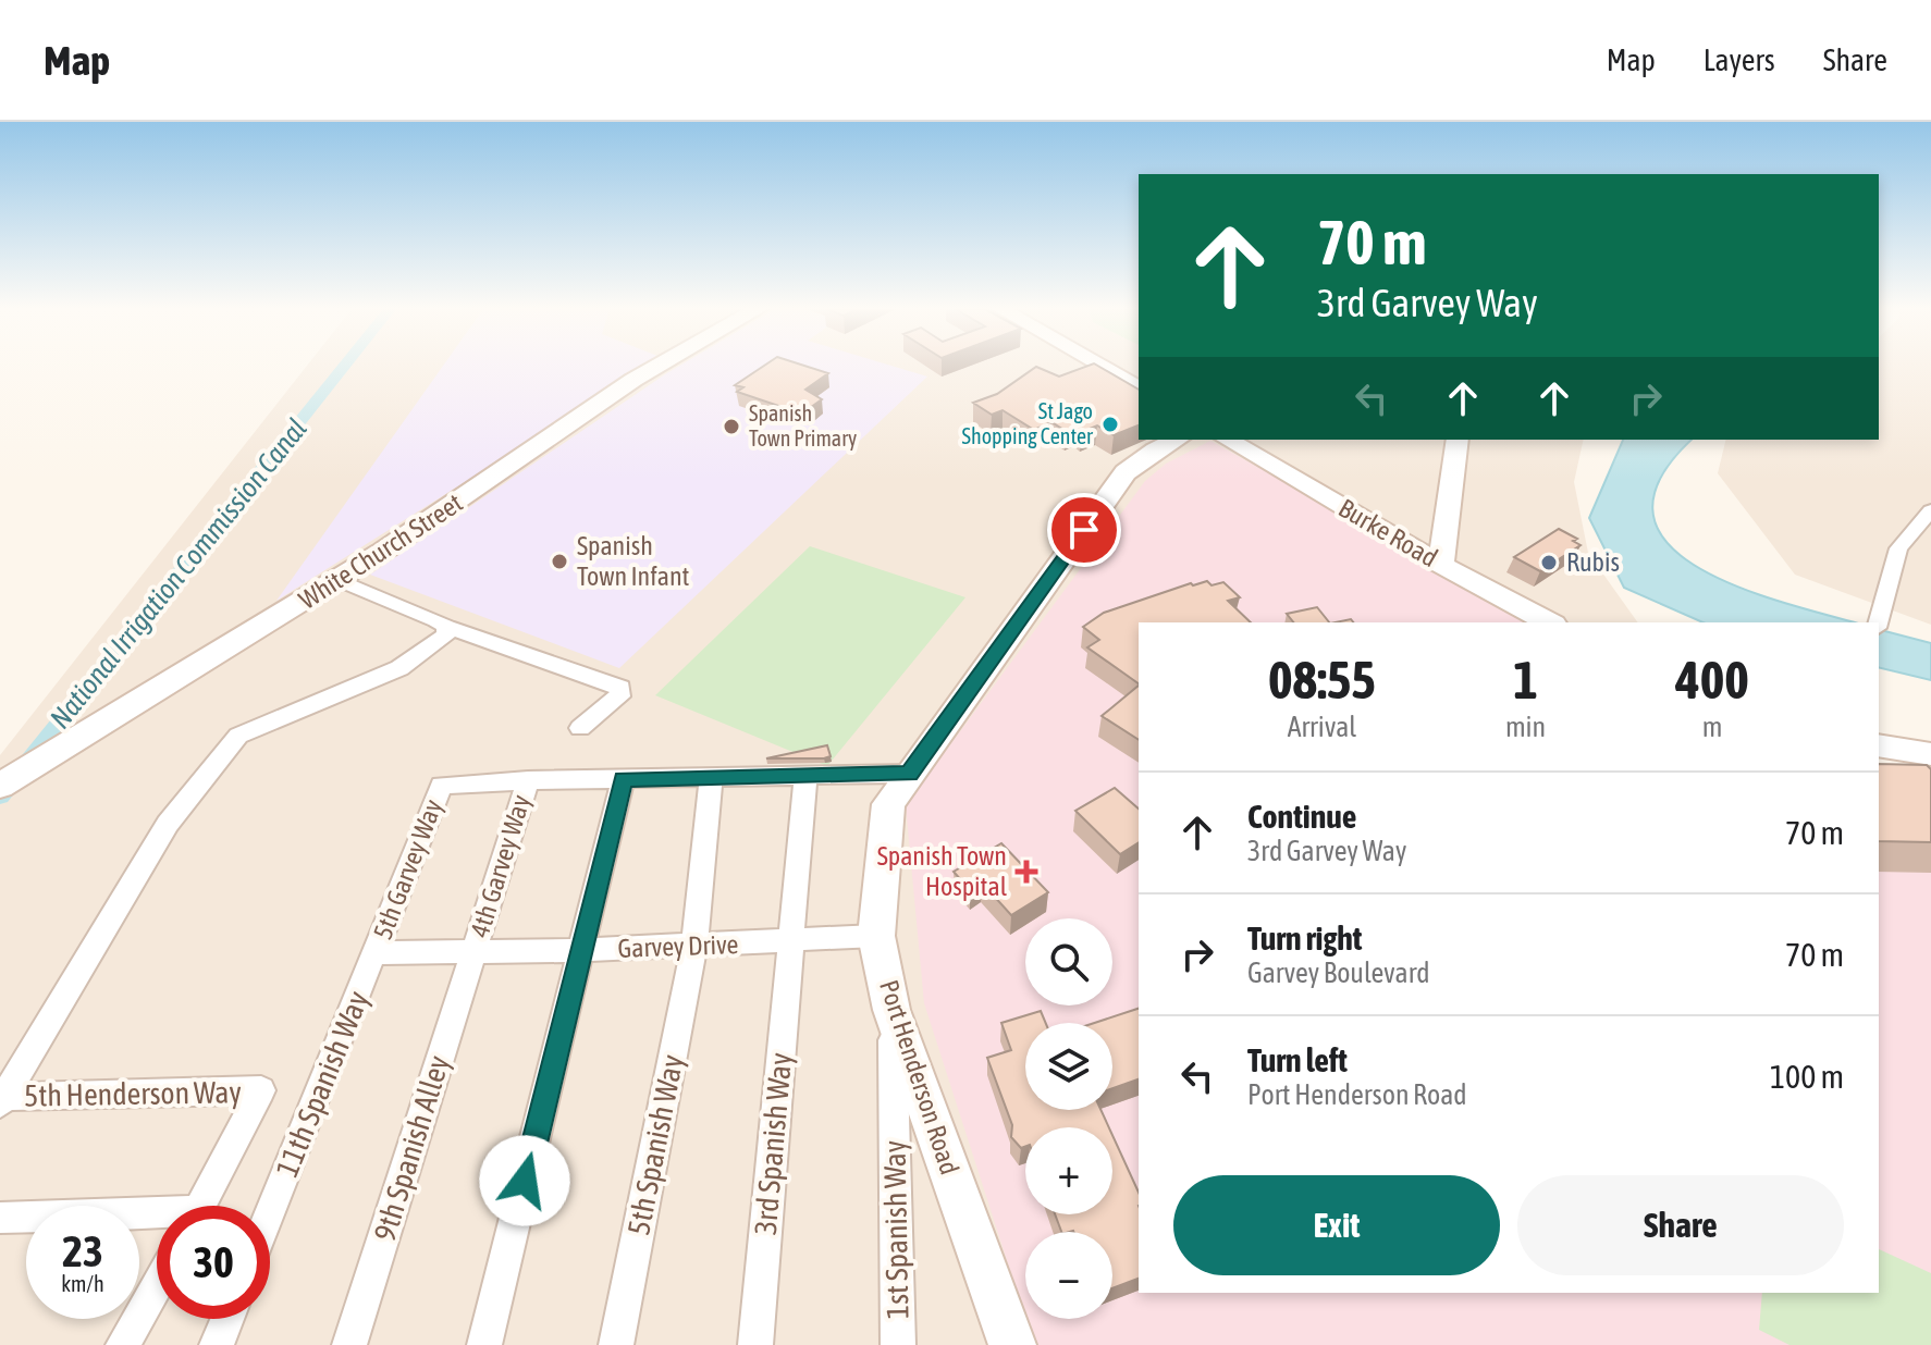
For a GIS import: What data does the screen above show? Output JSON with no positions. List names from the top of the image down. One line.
{"streets":{"street":["Burke Road","White Church Street","4th Garvey Way","5th Garvey Way","Garvey Drive","Port Henderson Road","11th Spanish Way","5th Henderson Way","3rd Spanish Way","5th Spanish Way","9th Spanish Alley","1st Spanish Way"]},"crossings":[["4th Garvey Way","5th Garvey Way"],["4th Garvey Way","Garvey Drive"],["4th Garvey Way","9th Spanish Alley"],["5th Garvey Way","Garvey Drive"],["5th Garvey Way","11th Spanish Way"],["Garvey Drive","Port Henderson Road"],["Garvey Drive","11th Spanish Way"],["Garvey Drive","3rd Spanish Way"],["Garvey Drive","5th Spanish Way"],["Garvey Drive","9th Spanish Alley"],["Port Henderson Road","1st Spanish Way"]],"water":["National Irrigation Commission Canal"],"places":{"other":["St Jago Shopping Center","Spanish Town Primary","Spanish Town Infant","Rubis"],"health":["Spanish Town Hospital"]},"page":{"header":"Map","nav":["Map","Layers","Share"],"turn":["70 m","3rd Garvey Way"],"eta":["08:55","Arrival","1","min","400","m"],"list":[{"name":"Continue","note":"3rd Garvey Way","value":"70 m"},{"name":"Turn right","note":"Garvey Boulevard","value":"70 m"},{"name":"Turn left","note":"Port Henderson Road","value":"100 m"}],"map_buttons":["+","−"],"buttons":["Exit","Share"],"speed":"23 km/h","limit":"30"}}
